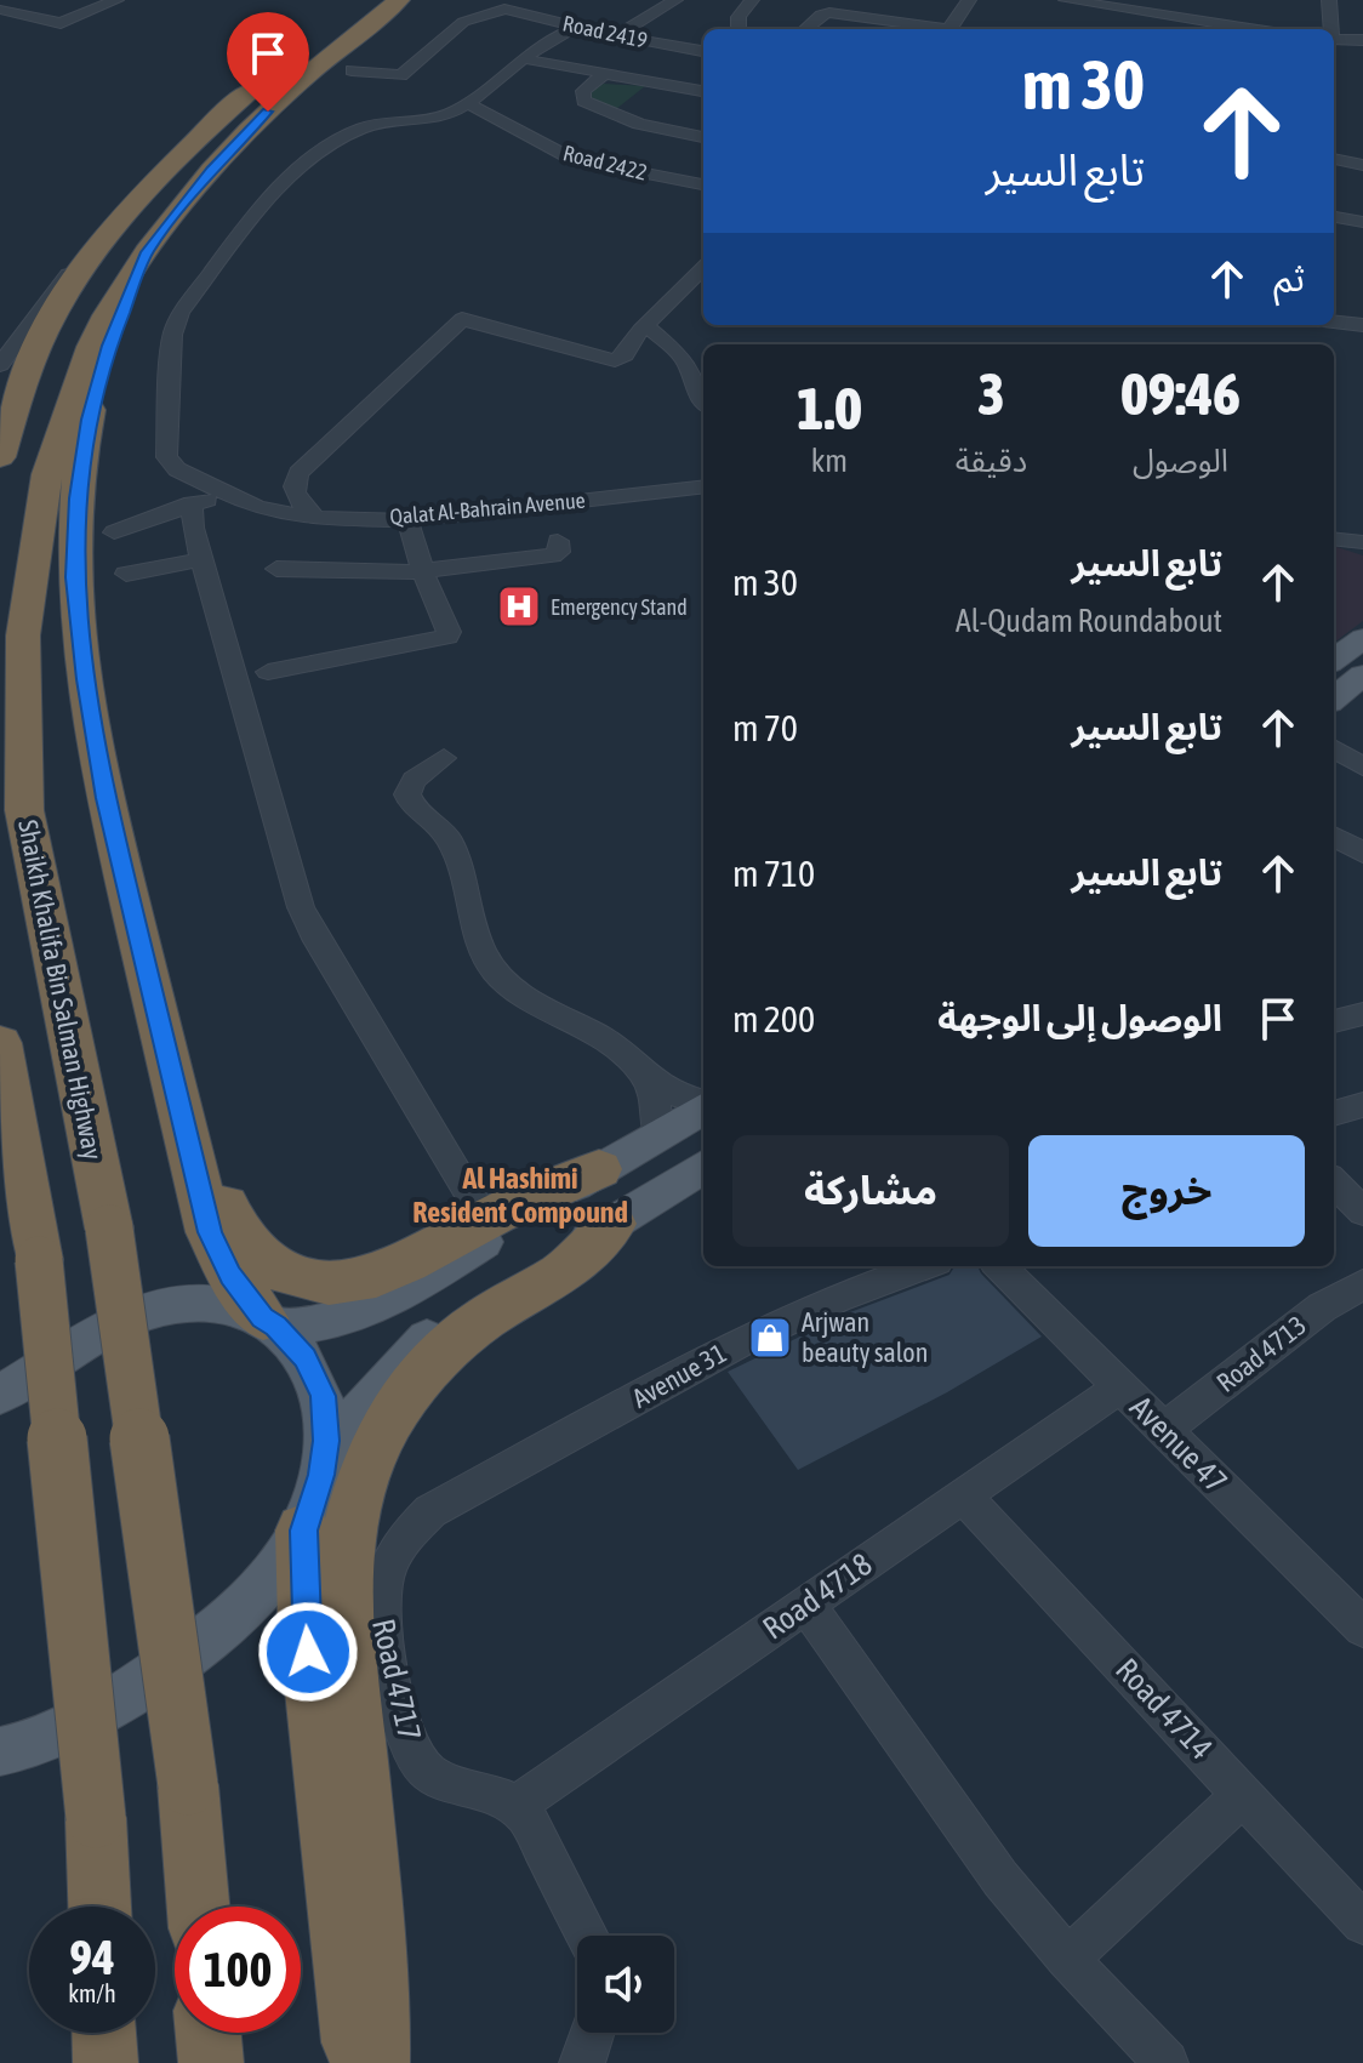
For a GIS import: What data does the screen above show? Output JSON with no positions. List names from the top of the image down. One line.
{"streets":{"highway":["Shaikh Khalifa Bin Salman Highway"],"street":["Road 2419","Road 2422","Qalat Al-Bahrain Avenue","Road 4713","Avenue 31","Avenue 47","Road 4718","Road 4717","Road 4714"]},"crossings":[["Road 2422","Qalat Al-Bahrain Avenue"],["Road 4713","Avenue 47"],["Avenue 31","Road 4717"],["Avenue 47","Road 4718"],["Road 4718","Road 4717"],["Road 4718","Road 4714"]],"districts":["Al Hashimi Resident Compound"],"places":{"hospital":["Emergency Stand"],"shop":["Arjwan beauty salon"]},"page":{"turn":["30 m","تابع السير"],"then":"ثم","eta":["09:46","الوصول","3","دقيقة","1.0","km"],"list":[{"name":"تابع السير","note":"Al-Qudam Roundabout","value":"30 m"},{"name":"تابع السير","value":"70 m"},{"name":"تابع السير","value":"710 m"},{"name":"الوصول إلى الوجهة","value":"200 m"}],"buttons":["خروج","مشاركة"],"speed":"94 km/h","limit":"100"}}
